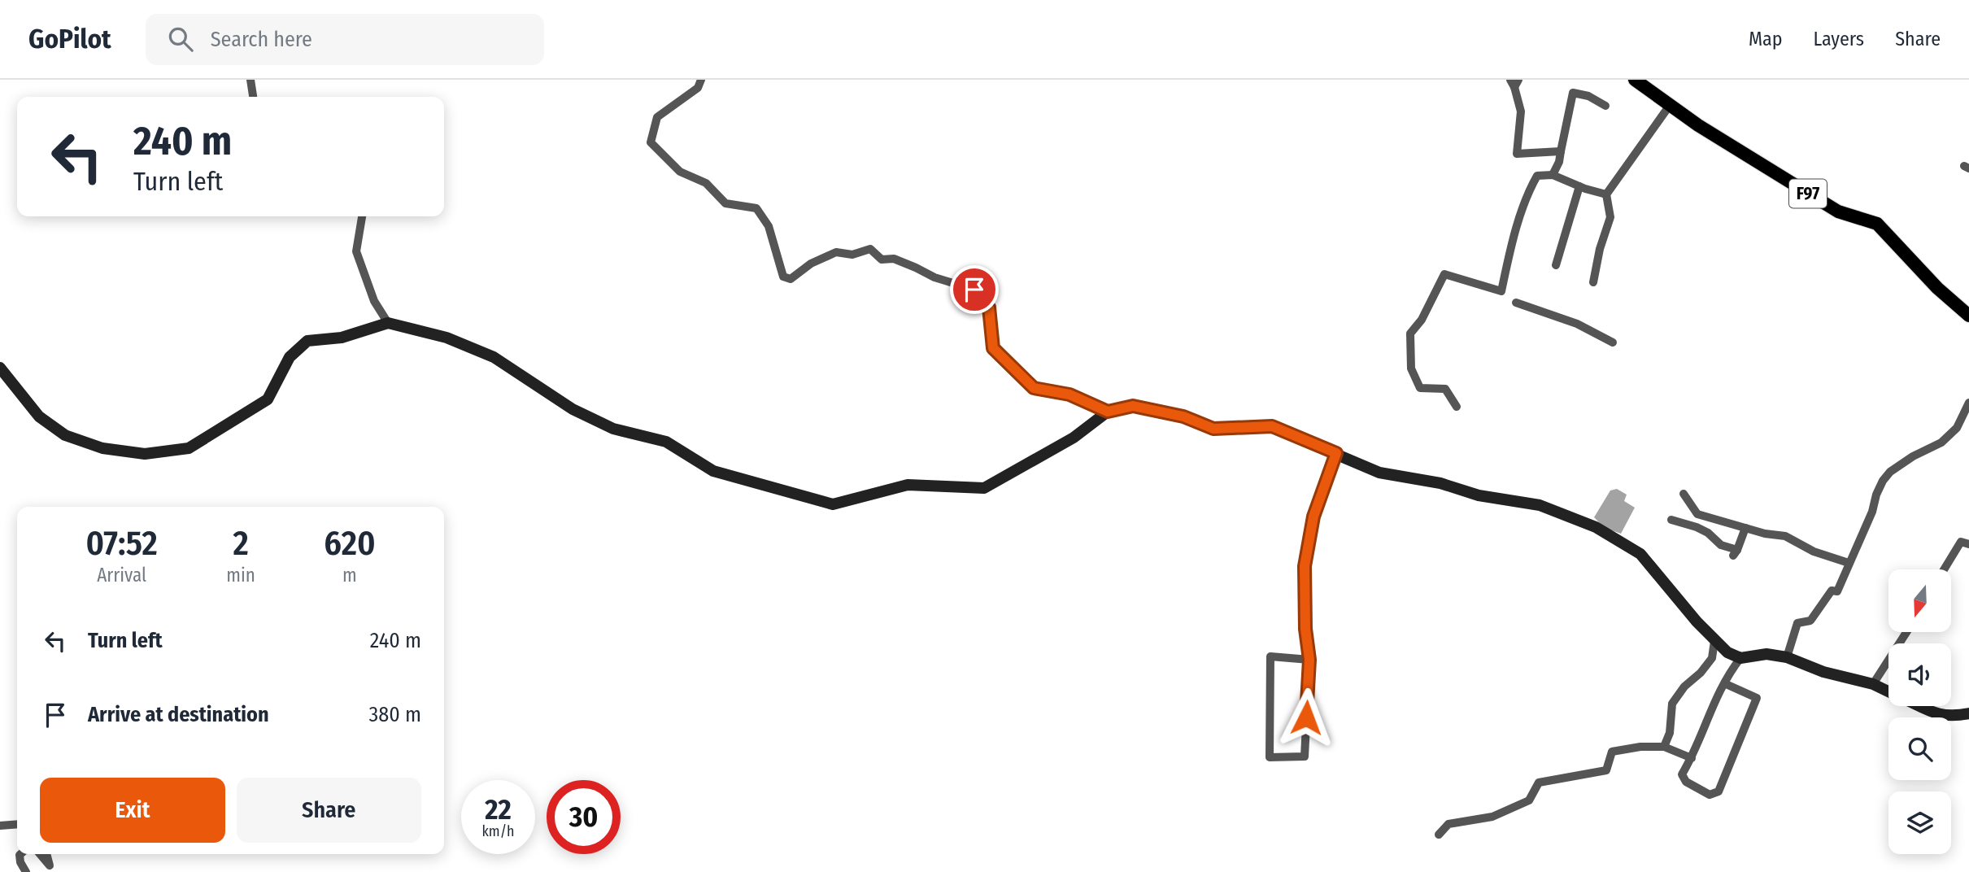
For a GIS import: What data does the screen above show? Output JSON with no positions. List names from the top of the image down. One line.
{"streets":{"main road":["F97"]},"north":"bottom","page":{"header":"GoPilot","search":"Search here","nav":["Map","Layers","Share"],"turn":["240 m","Turn left"],"eta":["07:52","Arrival","2","min","620","m"],"list":[{"name":"Turn left","value":"240 m"},{"name":"Arrive at destination","value":"380 m"}],"buttons":["Exit","Share"],"speed":"22 km/h","limit":"30"}}
